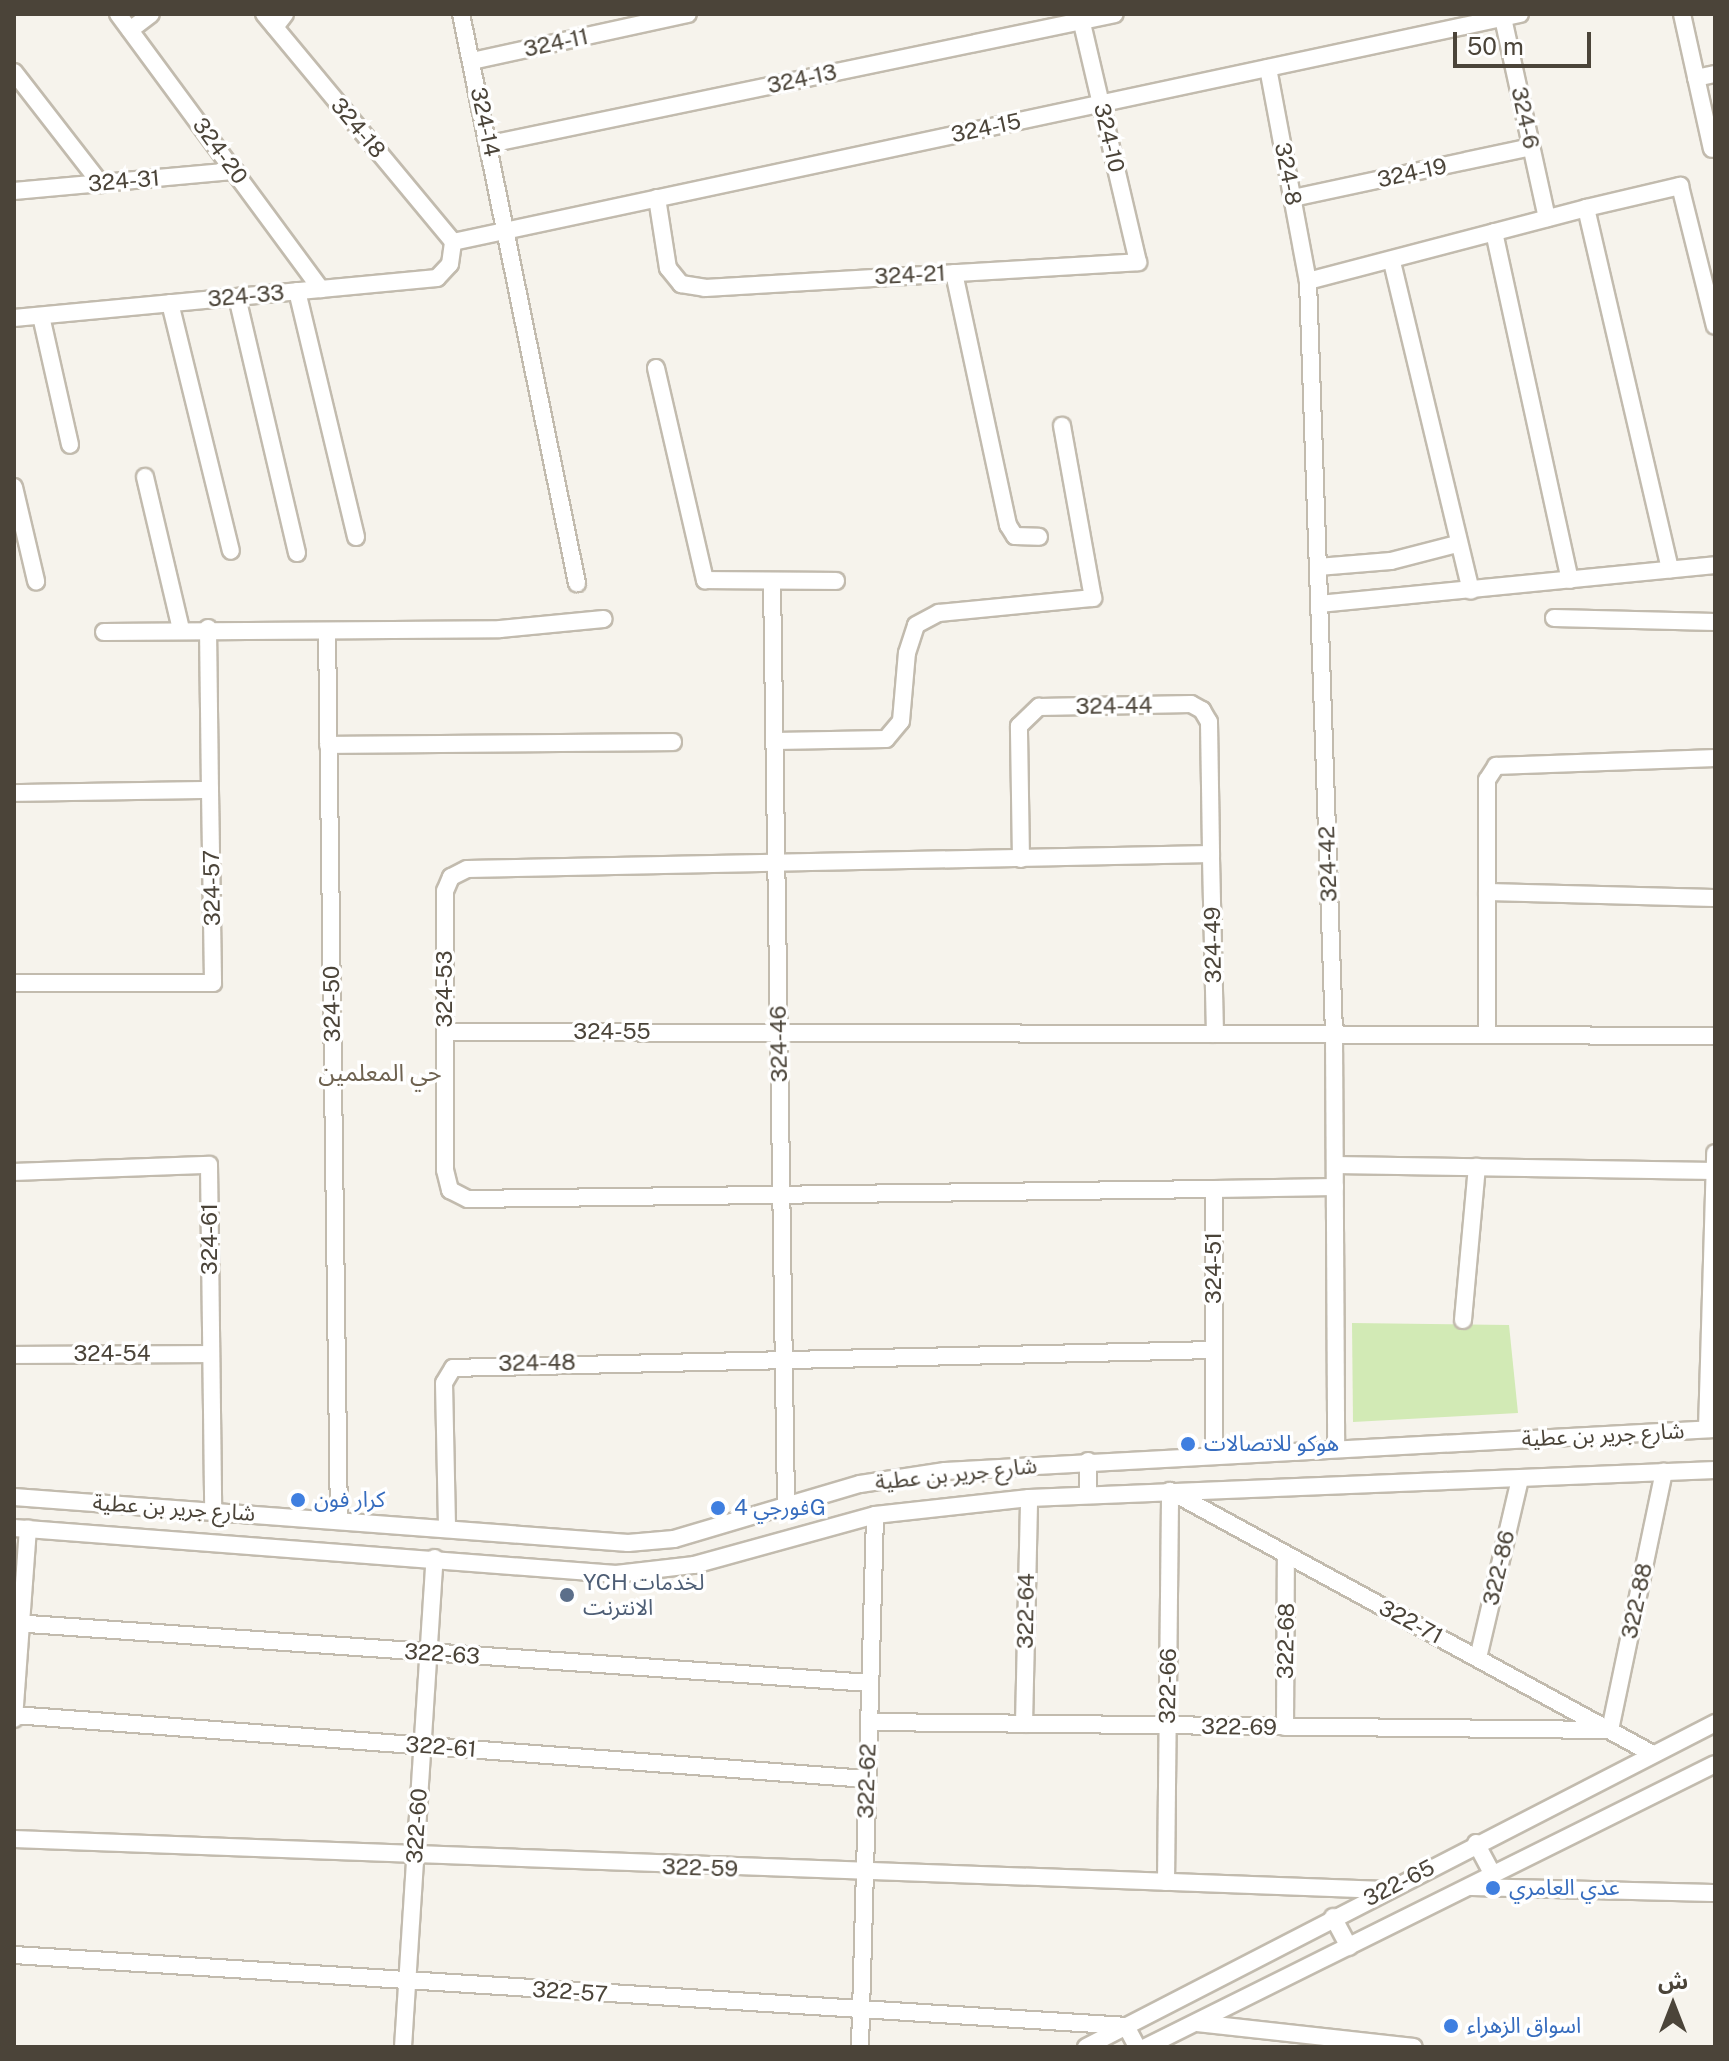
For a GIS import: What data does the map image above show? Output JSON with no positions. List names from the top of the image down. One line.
{"streets":{"street":["324-11","324-13","324-6","324-14","324-18","324-15","324-10","324-20","324-19","324-8","324-31","324-21","324-33","324-44","324-42","324-57","324-49","324-53","324-50","324-55","324-46","324-61","324-51","324-54","324-48","شارع جرير بن عطية","322-86","322-88","322-64","322-71","322-68","322-63","322-66","322-69","322-61","322-62","322-60","322-59","322-65","322-57"]},"crossings":[["324-11","324-14"],["324-13","324-14"],["324-13","324-10"],["324-6","324-15"],["324-6","324-19"],["324-14","324-15"],["324-18","324-15"],["324-18","324-33"],["324-15","324-10"],["324-15","324-8"],["324-15","324-21"],["324-15","324-33"],["324-10","324-21"],["324-20","324-31"],["324-20","324-33"],["324-19","324-8"],["324-8","324-42"],["324-44","324-49"],["324-42","شارع جرير بن عطية"],["324-53","324-55"],["324-53","324-46"],["324-50","شارع جرير بن عطية"],["324-55","324-46"],["324-46","324-48"],["324-46","شارع جرير بن عطية"],["324-61","324-54"],["324-61","شارع جرير بن عطية"],["324-51","شارع جرير بن عطية"],["324-48","شارع جرير بن عطية"],["شارع جرير بن عطية","322-86"],["شارع جرير بن عطية","322-88"],["شارع جرير بن عطية","322-64"],["شارع جرير بن عطية","322-71"],["شارع جرير بن عطية","322-66"],["شارع جرير بن عطية","322-62"],["شارع جرير بن عطية","322-60"],["322-86","322-71"],["322-88","322-71"],["322-88","322-69"],["322-64","322-69"],["322-71","322-68"],["322-71","322-66"],["322-71","322-69"],["322-71","322-65"],["322-68","322-69"],["322-63","322-62"],["322-63","322-60"],["322-66","322-69"],["322-66","322-59"],["322-69","322-62"],["322-61","322-62"],["322-61","322-60"],["322-62","322-59"],["322-62","322-57"],["322-60","322-59"],["322-60","322-57"],["322-59","322-65"],["322-65","322-57"]],"districts":["حي المعلمين"],"places":["هوكو للاتصالات","كرار فون","فورجي 4G","YCH لخدمات الانترنت","عدي العامري","اسواق الزهراء"],"scale_bar":"50 m","north":"top"}
